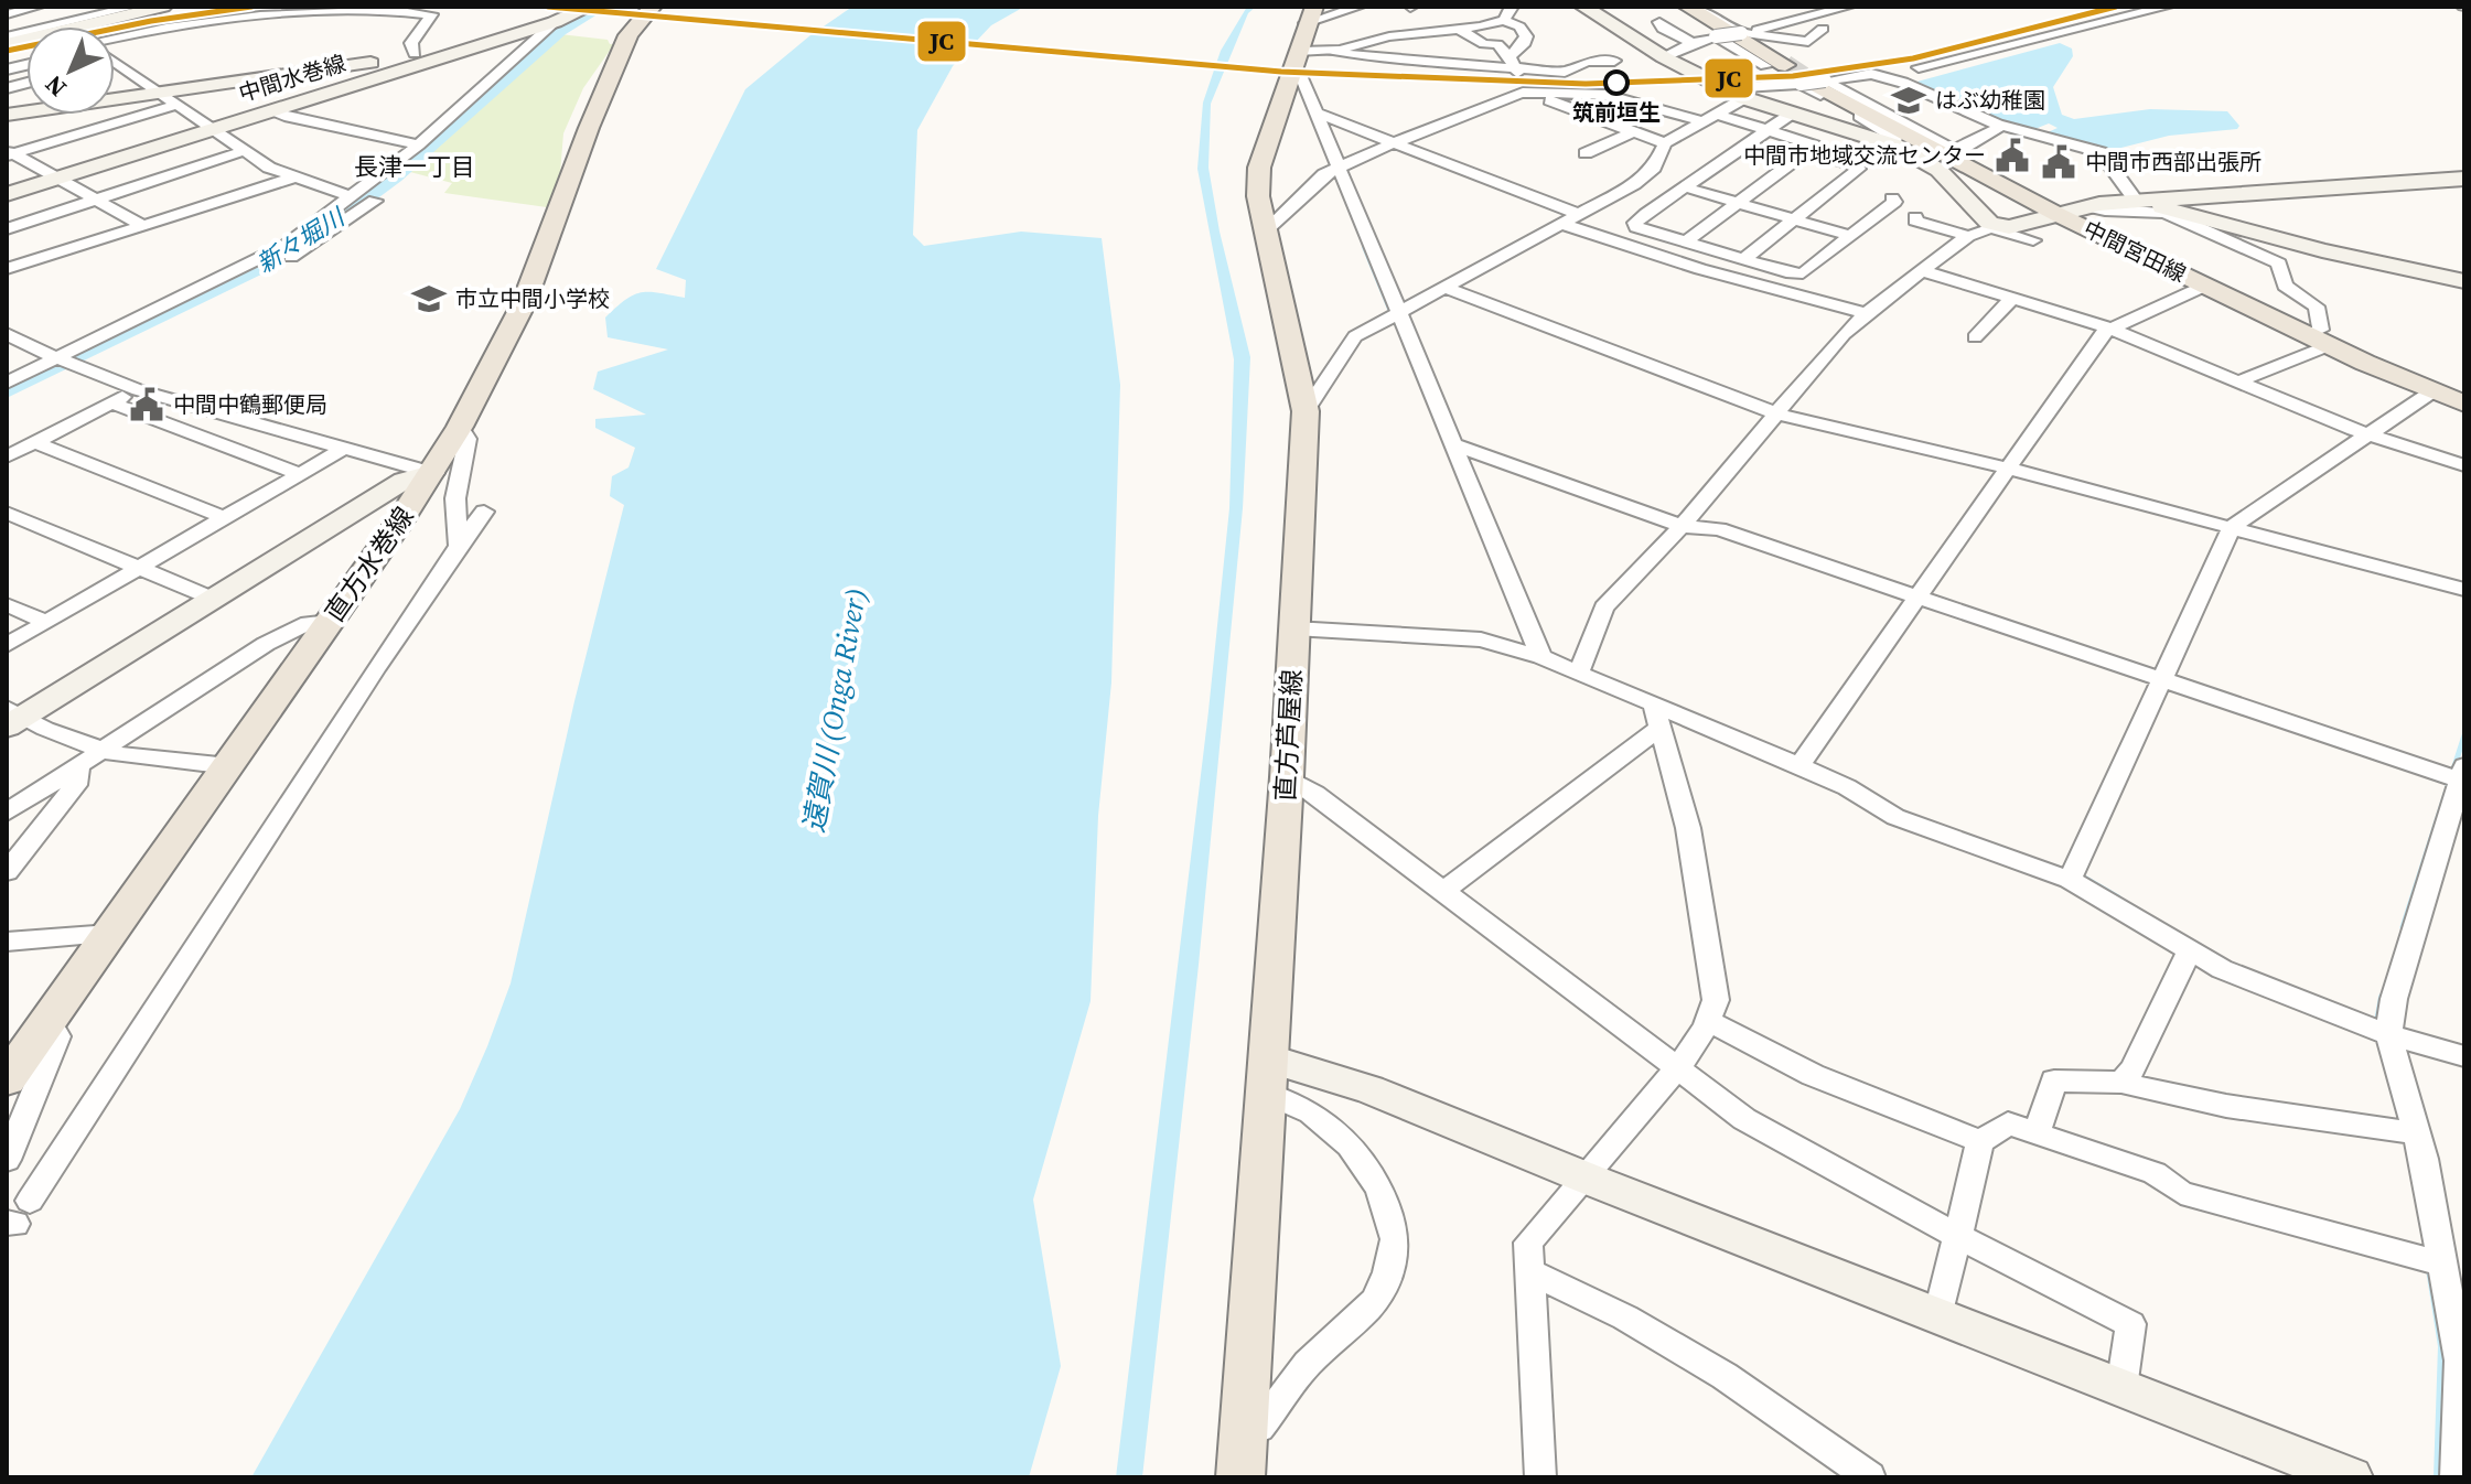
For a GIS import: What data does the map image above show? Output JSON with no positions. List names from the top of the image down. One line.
{"streets":{"main road":["中間宮田線","直方水巻線","直方芦屋線"],"street":["中間水巻線"]},"districts":["長津一丁目"],"water":["新々堀川","遠賀川 (Onga River)"],"places":{"other":["筑前垣生"],"school or university":["はぶ幼稚園","市立中間小学校"],"public building":["中間市地域交流センター","中間市西部出張所","中間中鶴郵便局"]},"lines":["transit line JC"],"north":"bottom left"}
